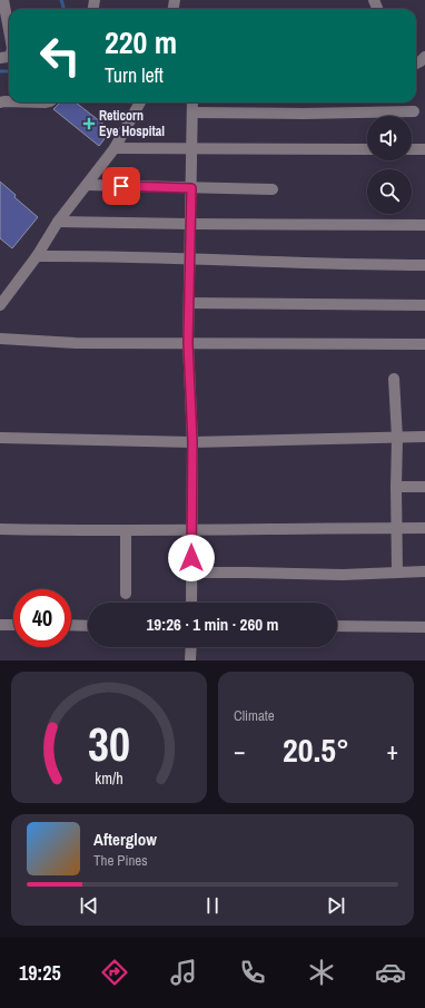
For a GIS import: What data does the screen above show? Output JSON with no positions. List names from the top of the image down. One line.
{"places":{"health":["Reticorn Eye Hospital"]},"page":{"turn":["220 m","Turn left"],"limit":"40","trip":"19:26 · 1 min · 260 m","tile":"Climate","heat":["−","20.5°","+"],"song":["Afterglow","The Pines"],"tabs":"19:25","gauge":["30","km/h"]}}
